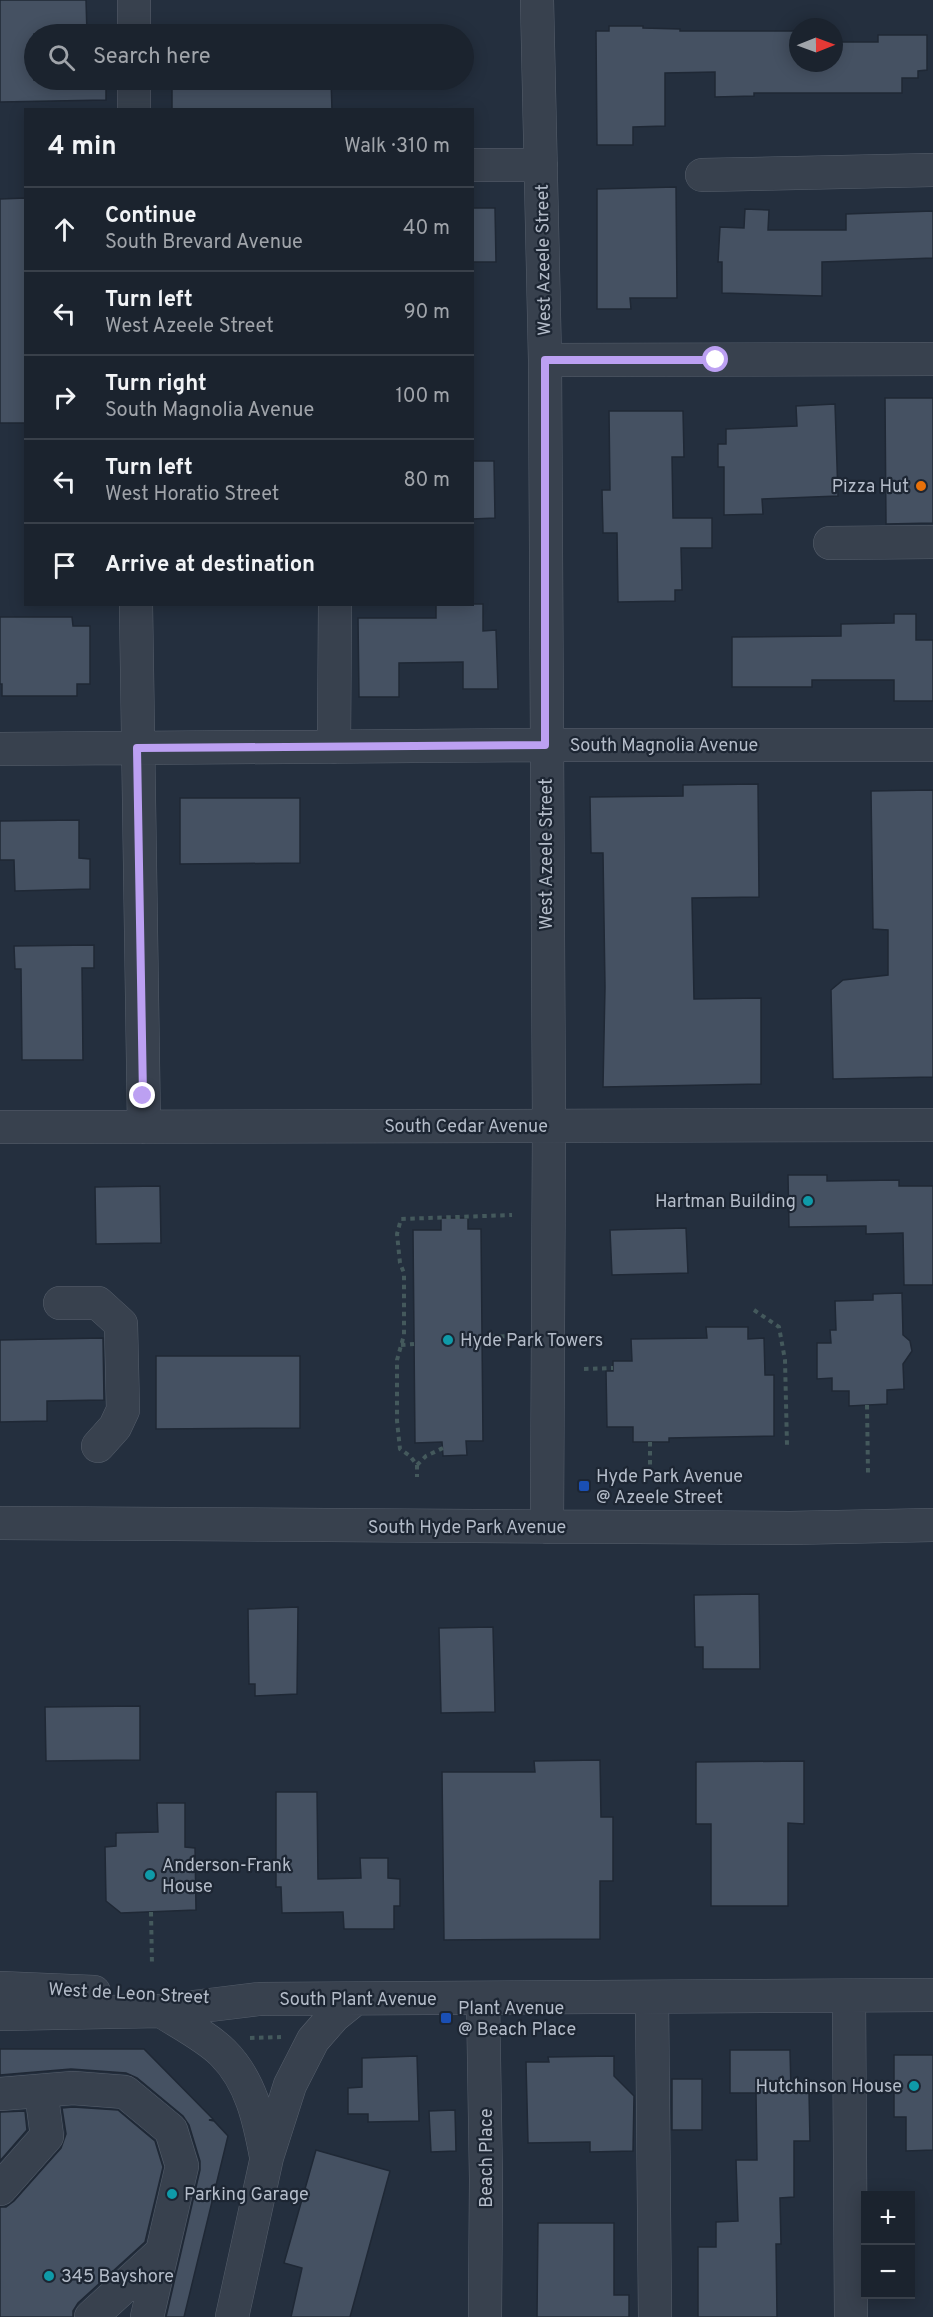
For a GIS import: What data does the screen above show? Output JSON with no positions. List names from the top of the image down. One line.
{"streets":{"street":["West Azeele Street","South Magnolia Avenue","South Cedar Avenue","South Hyde Park Avenue","West de Leon Street","South Plant Avenue","Beach Place"]},"crossings":[["West Azeele Street","South Magnolia Avenue"],["West Azeele Street","South Cedar Avenue"],["West Azeele Street","South Hyde Park Avenue"],["West de Leon Street","South Plant Avenue"],["South Plant Avenue","Beach Place"]],"places":{"other":["Pizza Hut","Hartman Building","Hyde Park Towers","Anderson-Frank House","Hutchinson House","Parking Garage","345 Bayshore"],"transit":["Hyde Park Avenue @ Azeele Street","Plant Avenue @ Beach Place"]},"north":"right","page":{"search":"Search here","heading":["4 min","Walk · 310 m"],"list":[["Continue","South Brevard Avenue","40 m"],["Turn left","West Azeele Street","90 m"],["Turn right","South Magnolia Avenue","100 m"],["Turn left","West Horatio Street","80 m"],"Arrive at destination"],"map_buttons":["+","−"]}}
